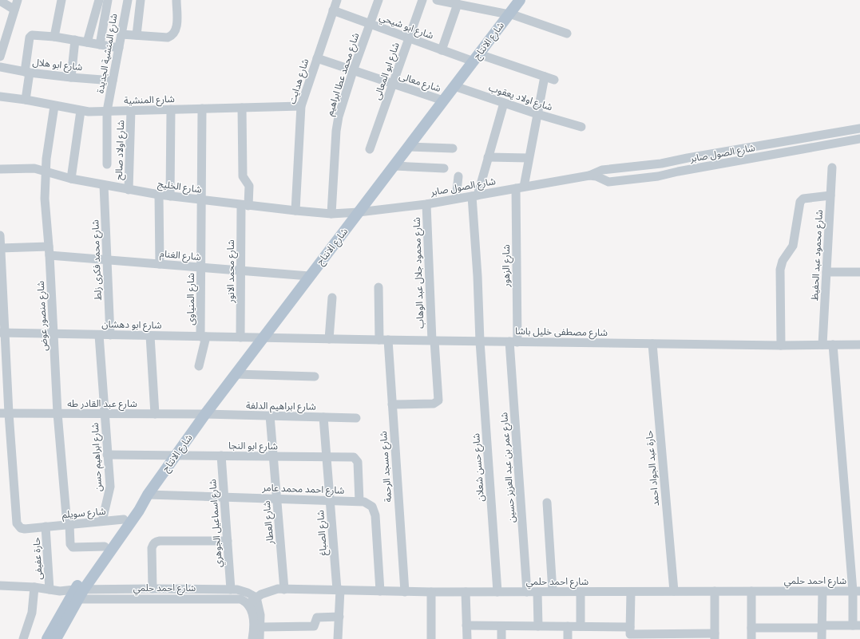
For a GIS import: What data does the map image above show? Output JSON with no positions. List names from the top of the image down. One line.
{"streets":{"main road":["شارع الانتاج"],"street":["شارع ابو شيحي","شارع المنشية الجديدة","شارع ابو هلال","شارع ابو المعالى","شارع محمد عطا ابراهيم","شارع هدايت","شارع معالى","شارع اولاد يعقوب","شارع المنشية","شارع اولاد صالح","شارع الصول صابر","شارع الخليج","شارع الغنام","شارع محمود عبد الحفيظ","شارع محمد فكرى زلط","شارع الزهور","شارع محمد الانور","شارع محمود جلال عبد الوهاب","شارع المنياوى","شارع منصور عوض","شارع ابو دهشان","شارع مصطفى خليل باشا","شارع عبد القادر طه","شارع ابراهيم الدلفة","شارع ابو النجا","شارع ابراهيم حسن","شارع مسجد الرحمة","شارع حسن شعلان","شارع عمر بن عبد العزيز حسين","حارة عبد الجواد احمد","شارع احمد محمد عامر","شارع سويلم","شارع العطار","شارع اسماعيل الجوهري","شارع الصباغ","حارة عفيفى","شارع احمد حلمي"]},"crossings":[["شارع ابو شيحي","شارع الانتاج"],["شارع ابو شيحي","شارع ابو المعالى"],["شارع ابو شيحي","شارع محمد عطا ابراهيم"],["شارع ابو شيحي","شارع هدايت"],["شارع ابو شيحي","شارع الزهور"],["شارع الانتاج","شارع معالى"],["شارع الانتاج","شارع اولاد يعقوب"],["شارع الانتاج","شارع الصول صابر"],["شارع الانتاج","شارع الخليج"],["شارع الانتاج","شارع الغنام"],["شارع الانتاج","شارع منصور عوض"],["شارع الانتاج","شارع ابو دهشان"],["شارع الانتاج","شارع مصطفى خليل باشا"],["شارع الانتاج","شارع عبد القادر طه"],["شارع الانتاج","شارع ابراهيم الدلفة"],["شارع الانتاج","شارع ابو النجا"],["شارع الانتاج","شارع احمد محمد عامر"],["شارع الانتاج","شارع سويلم"],["شارع الانتاج","شارع احمد حلمي"],["شارع المنشية الجديدة","شارع ابو هلال"],["شارع المنشية الجديدة","شارع المنشية"],["شارع ابو المعالى","شارع معالى"],["شارع محمد عطا ابراهيم","شارع معالى"],["شارع محمد عطا ابراهيم","شارع الخليج"],["شارع هدايت","شارع معالى"],["شارع هدايت","شارع المنشية"],["شارع هدايت","شارع الخليج"],["شارع اولاد يعقوب","شارع الزهور"],["شارع المنشية","شارع اولاد صالح"],["شارع المنشية","شارع محمد الانور"],["شارع المنشية","شارع المنياوى"],["شارع المنشية","شارع منصور عوض"],["شارع اولاد صالح","شارع الخليج"],["شارع الصول صابر","شارع الخليج"],["شارع الصول صابر","شارع الزهور"],["شارع الصول صابر","شارع محمود جلال عبد الوهاب"],["شارع الصول صابر","شارع حسن شعلان"],["شارع الخليج","شارع محمد فكرى زلط"],["شارع الخليج","شارع محمد الانور"],["شارع الخليج","شارع المنياوى"],["شارع الخليج","شارع منصور عوض"],["شارع الغنام","شارع محمد فكرى زلط"],["شارع الغنام","شارع محمد الانور"],["شارع الغنام","شارع المنياوى"],["شارع الغنام","شارع منصور عوض"],["شارع محمود عبد الحفيظ","شارع مصطفى خليل باشا"],["شارع محمد فكرى زلط","شارع ابو دهشان"],["شارع الزهور","شارع مصطفى خليل باشا"],["شارع الزهور","شارع عمر بن عبد العزيز حسين"],["شارع محمد الانور","شارع ابو دهشان"],["شارع محمود جلال عبد الوهاب","شارع مصطفى خليل باشا"],["شارع محمود جلال عبد الوهاب","شارع مسجد الرحمة"],["شارع المنياوى","شارع ابو دهشان"],["شارع منصور عوض","شارع ابو دهشان"],["شارع منصور عوض","شارع عبد القادر طه"],["شارع منصور عوض","شارع سويلم"],["شارع ابو دهشان","شارع مصطفى خليل باشا"],["شارع ابو دهشان","شارع ابراهيم حسن"],["شارع مصطفى خليل باشا","شارع مسجد الرحمة"],["شارع مصطفى خليل باشا","شارع حسن شعلان"],["شارع مصطفى خليل باشا","شارع عمر بن عبد العزيز حسين"],["شارع مصطفى خليل باشا","حارة عبد الجواد احمد"],["شارع عبد القادر طه","شارع ابراهيم الدلفة"],["شارع عبد القادر طه","شارع ابراهيم حسن"],["شارع عبد القادر طه","شارع سويلم"],["شارع ابراهيم الدلفة","شارع العطار"],["شارع ابراهيم الدلفة","شارع الصباغ"],["شارع ابو النجا","شارع ابراهيم حسن"],["شارع ابو النجا","شارع احمد محمد عامر"],["شارع ابو النجا","شارع العطار"],["شارع ابو النجا","شارع اسماعيل الجوهري"],["شارع ابو النجا","شارع الصباغ"],["شارع ابراهيم حسن","شارع سويلم"],["شارع مسجد الرحمة","شارع احمد حلمي"],["شارع حسن شعلان","شارع احمد حلمي"],["شارع عمر بن عبد العزيز حسين","شارع احمد حلمي"],["حارة عبد الجواد احمد","شارع احمد حلمي"],["شارع احمد محمد عامر","شارع العطار"],["شارع احمد محمد عامر","شارع اسماعيل الجوهري"],["شارع احمد محمد عامر","شارع الصباغ"],["شارع احمد محمد عامر","شارع احمد حلمي"],["شارع سويلم","حارة عفيفى"],["شارع العطار","شارع احمد حلمي"],["شارع اسماعيل الجوهري","شارع احمد حلمي"],["شارع الصباغ","شارع احمد حلمي"]]}
